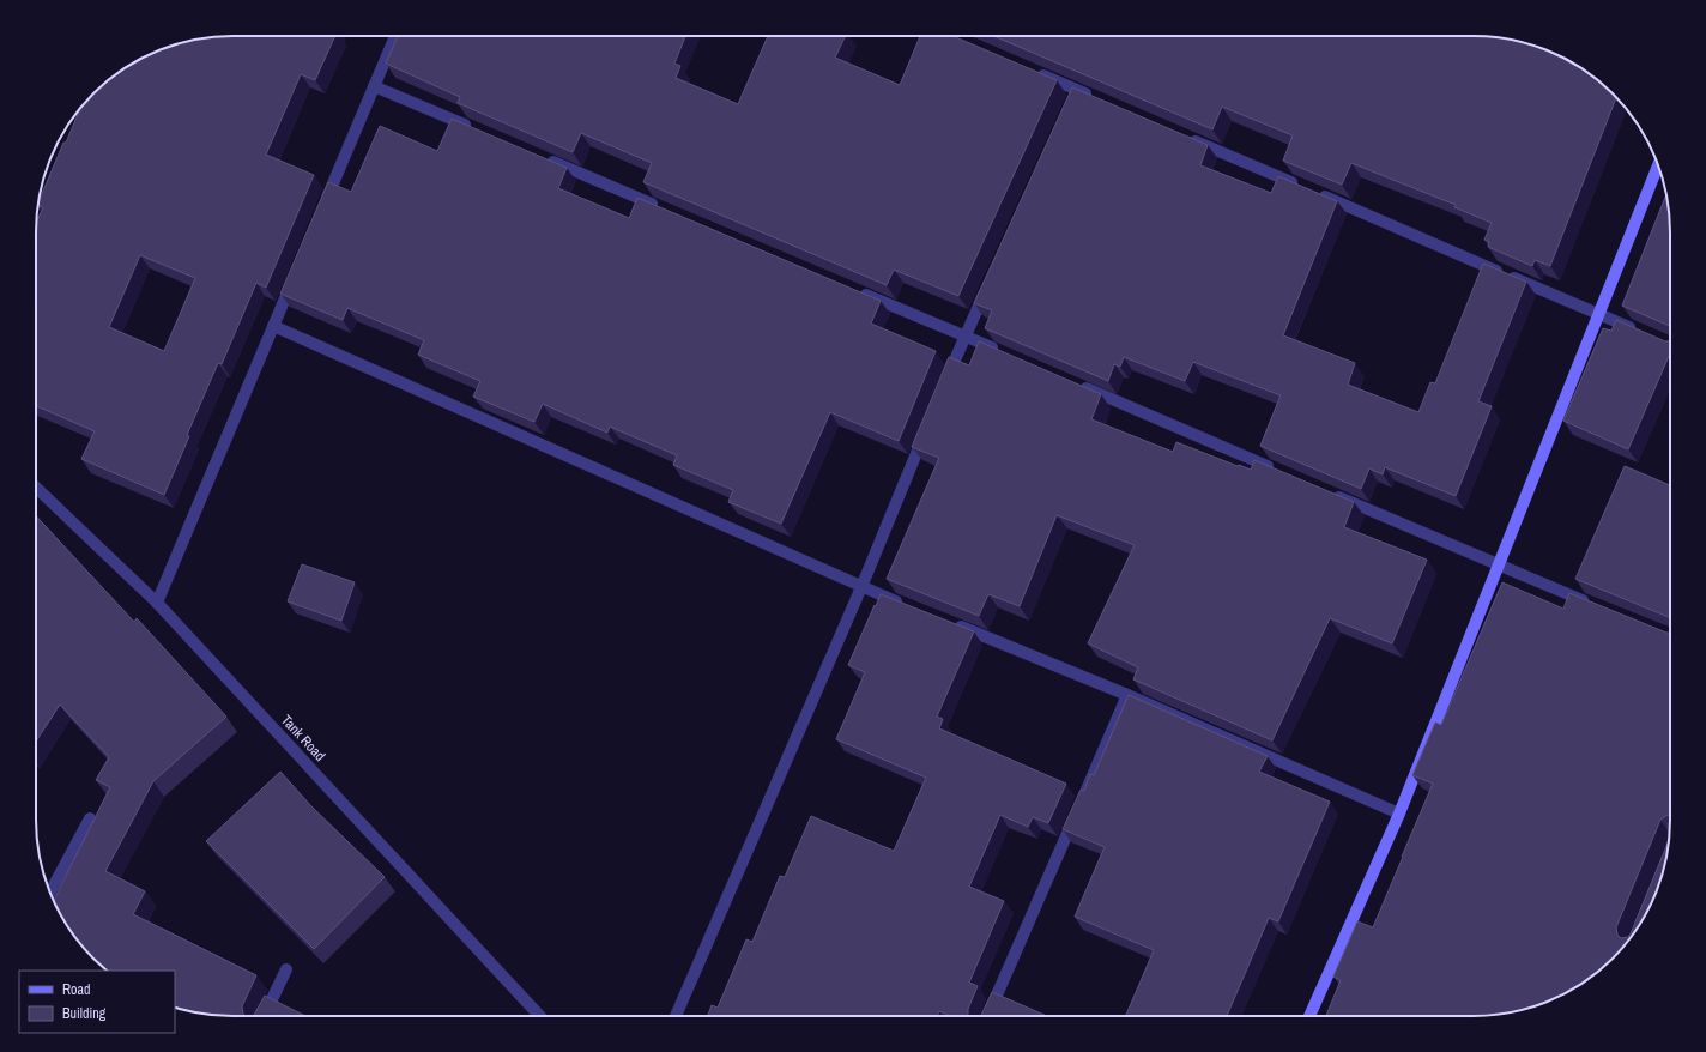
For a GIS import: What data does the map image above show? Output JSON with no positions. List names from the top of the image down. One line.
{"streets":{"street":["Tank Road"]},"legend":["Road","Building"]}
